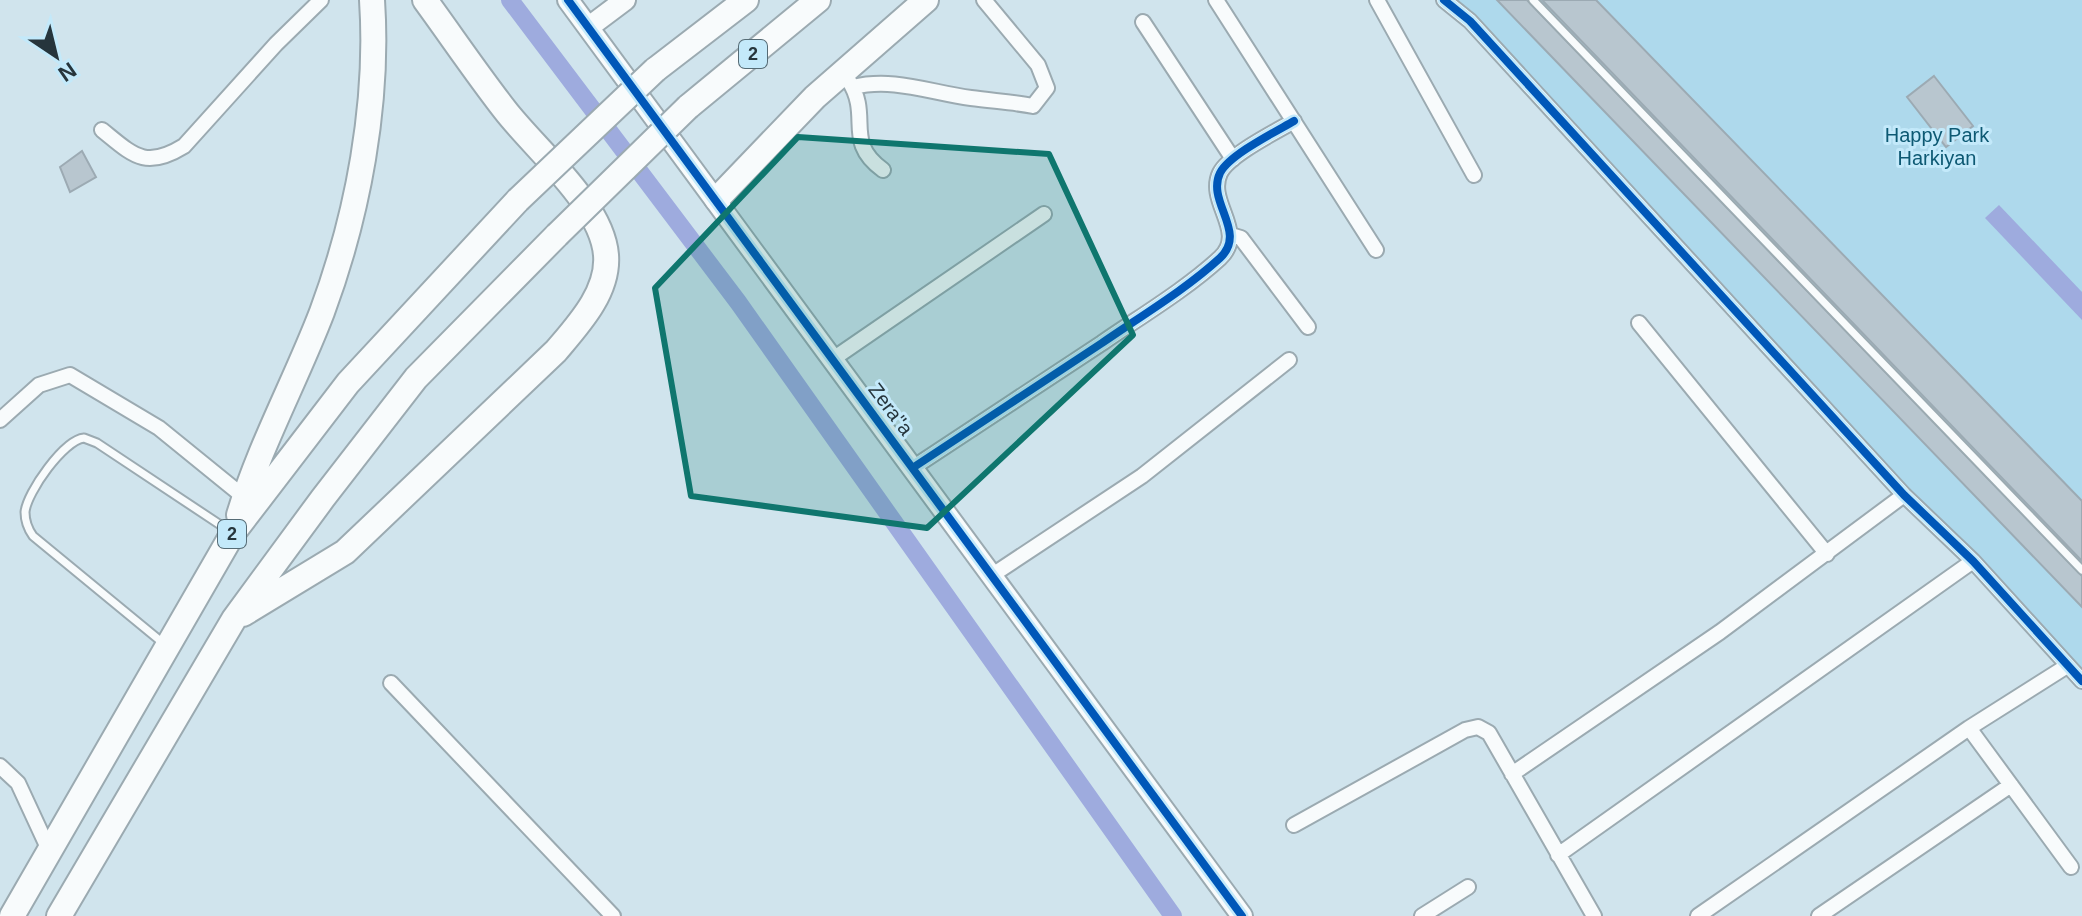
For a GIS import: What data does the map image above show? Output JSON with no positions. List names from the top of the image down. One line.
{"streets":{"highway":["2"],"street":["Zera\"a"]},"parks":["Happy Park Harkiyan"],"north":"bottom right"}
